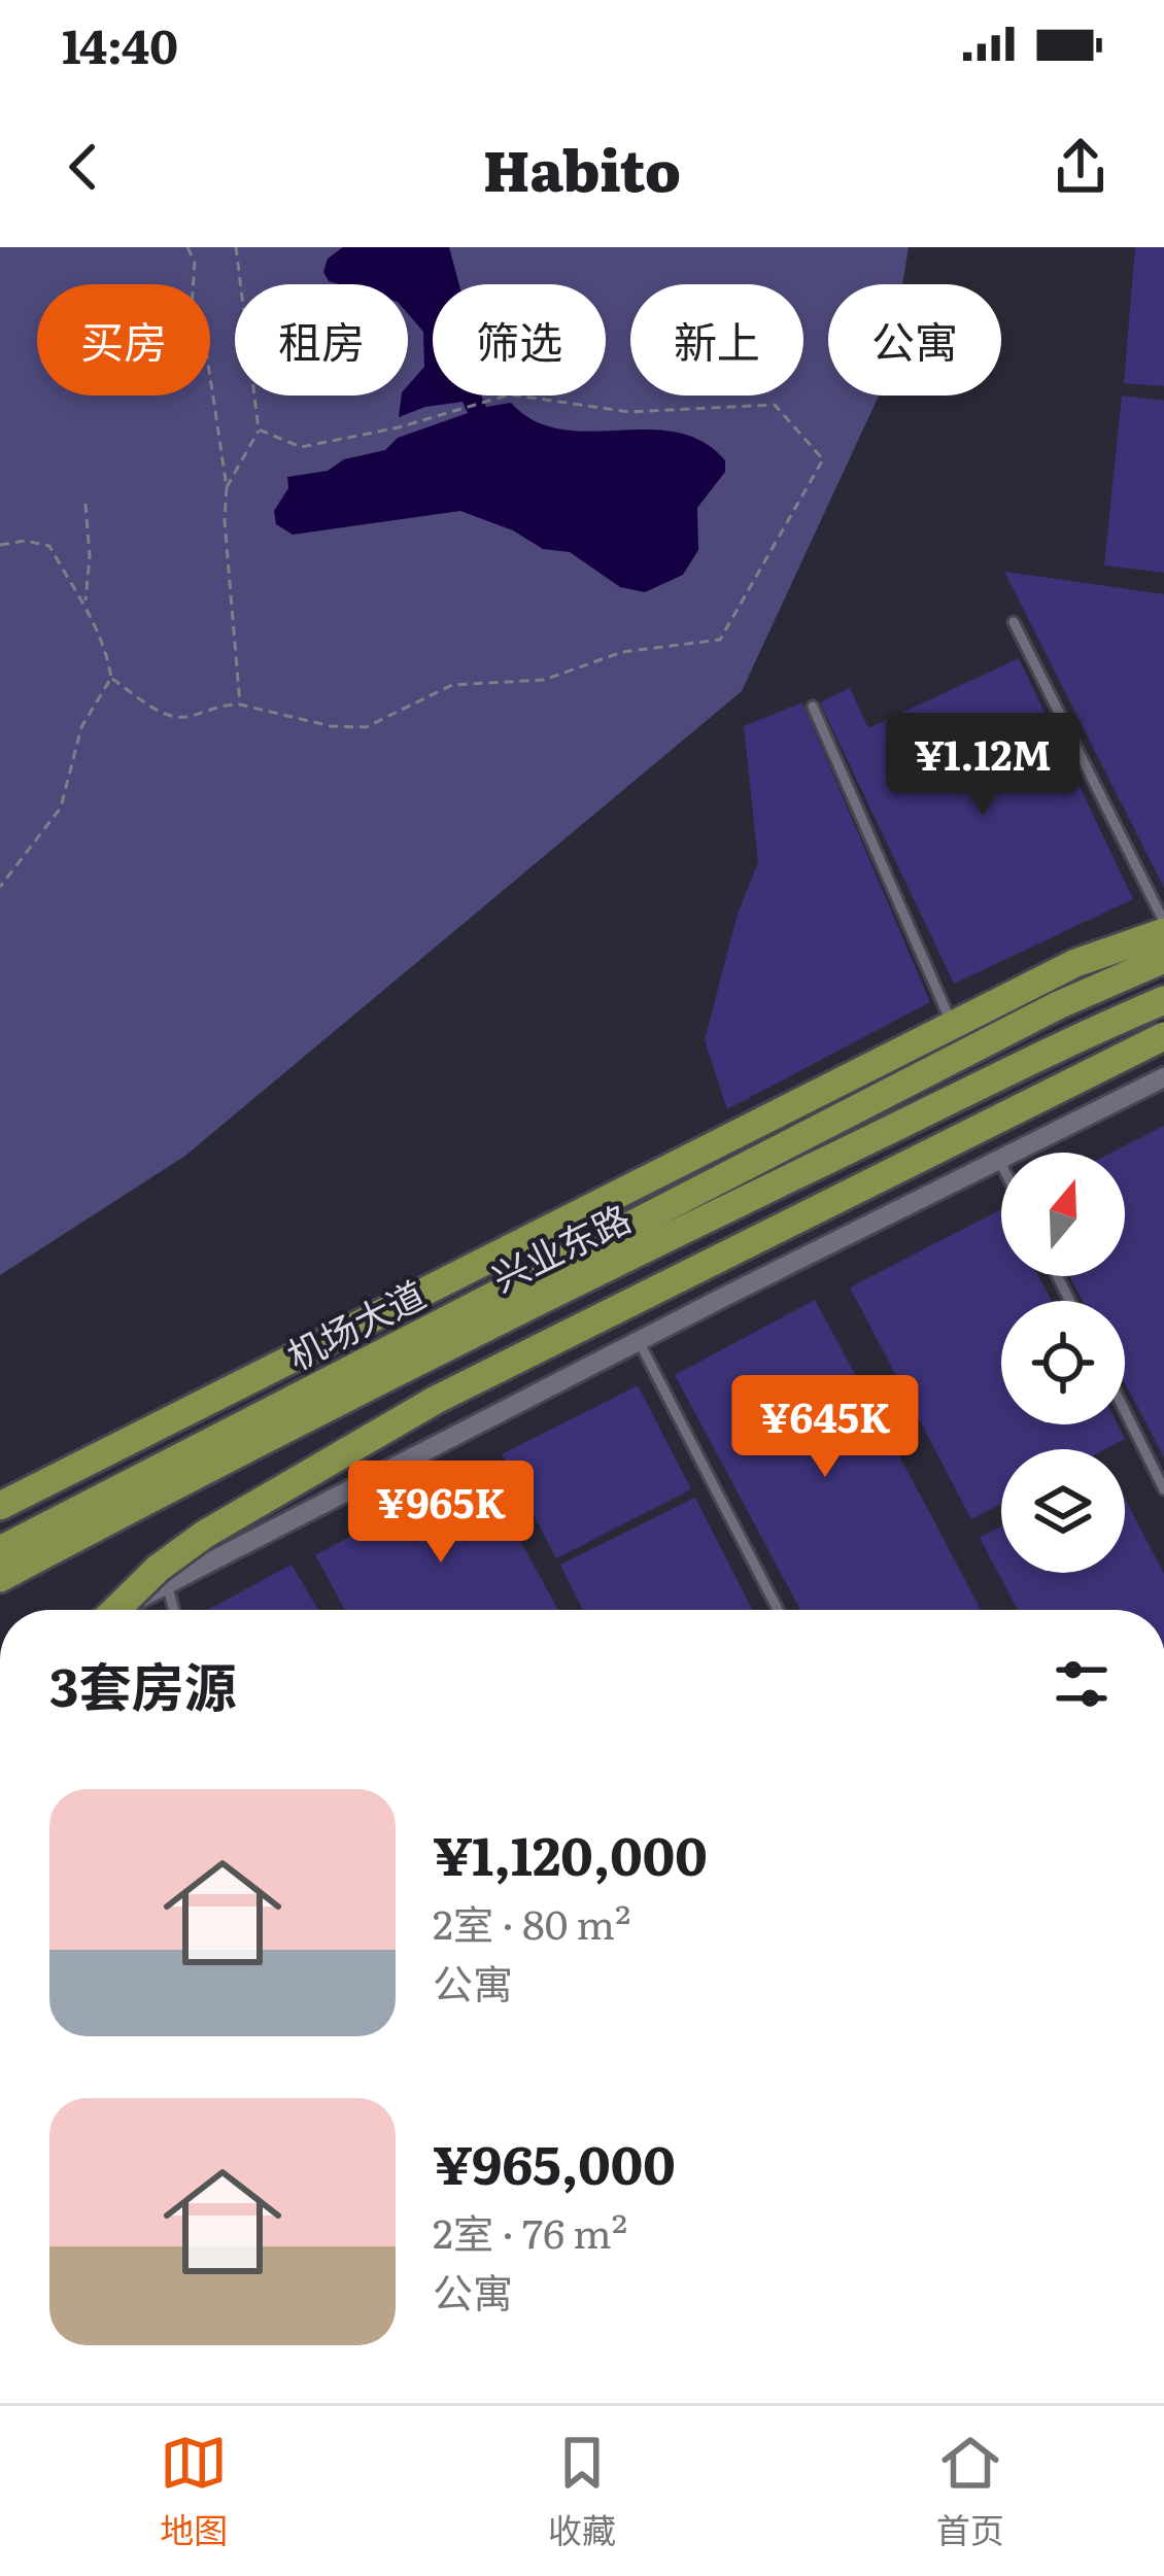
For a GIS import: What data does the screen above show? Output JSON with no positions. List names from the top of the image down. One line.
{"streets":{"main road":["兴业东路","机场大道"]},"north":"top","page":{"status":"14:40","header":"Habito","chip":["买房","租房","筛选","新上","公寓"],"price":["¥1.12M","¥645K","¥965K"],"heading":"3套房源","list":[{"name":"¥1,120,000","note":"2室 · 80 m² · 公寓"},{"name":"¥965,000","note":"2室 · 76 m² · 公寓"}],"tabs":["地图","收藏","首页"]}}
